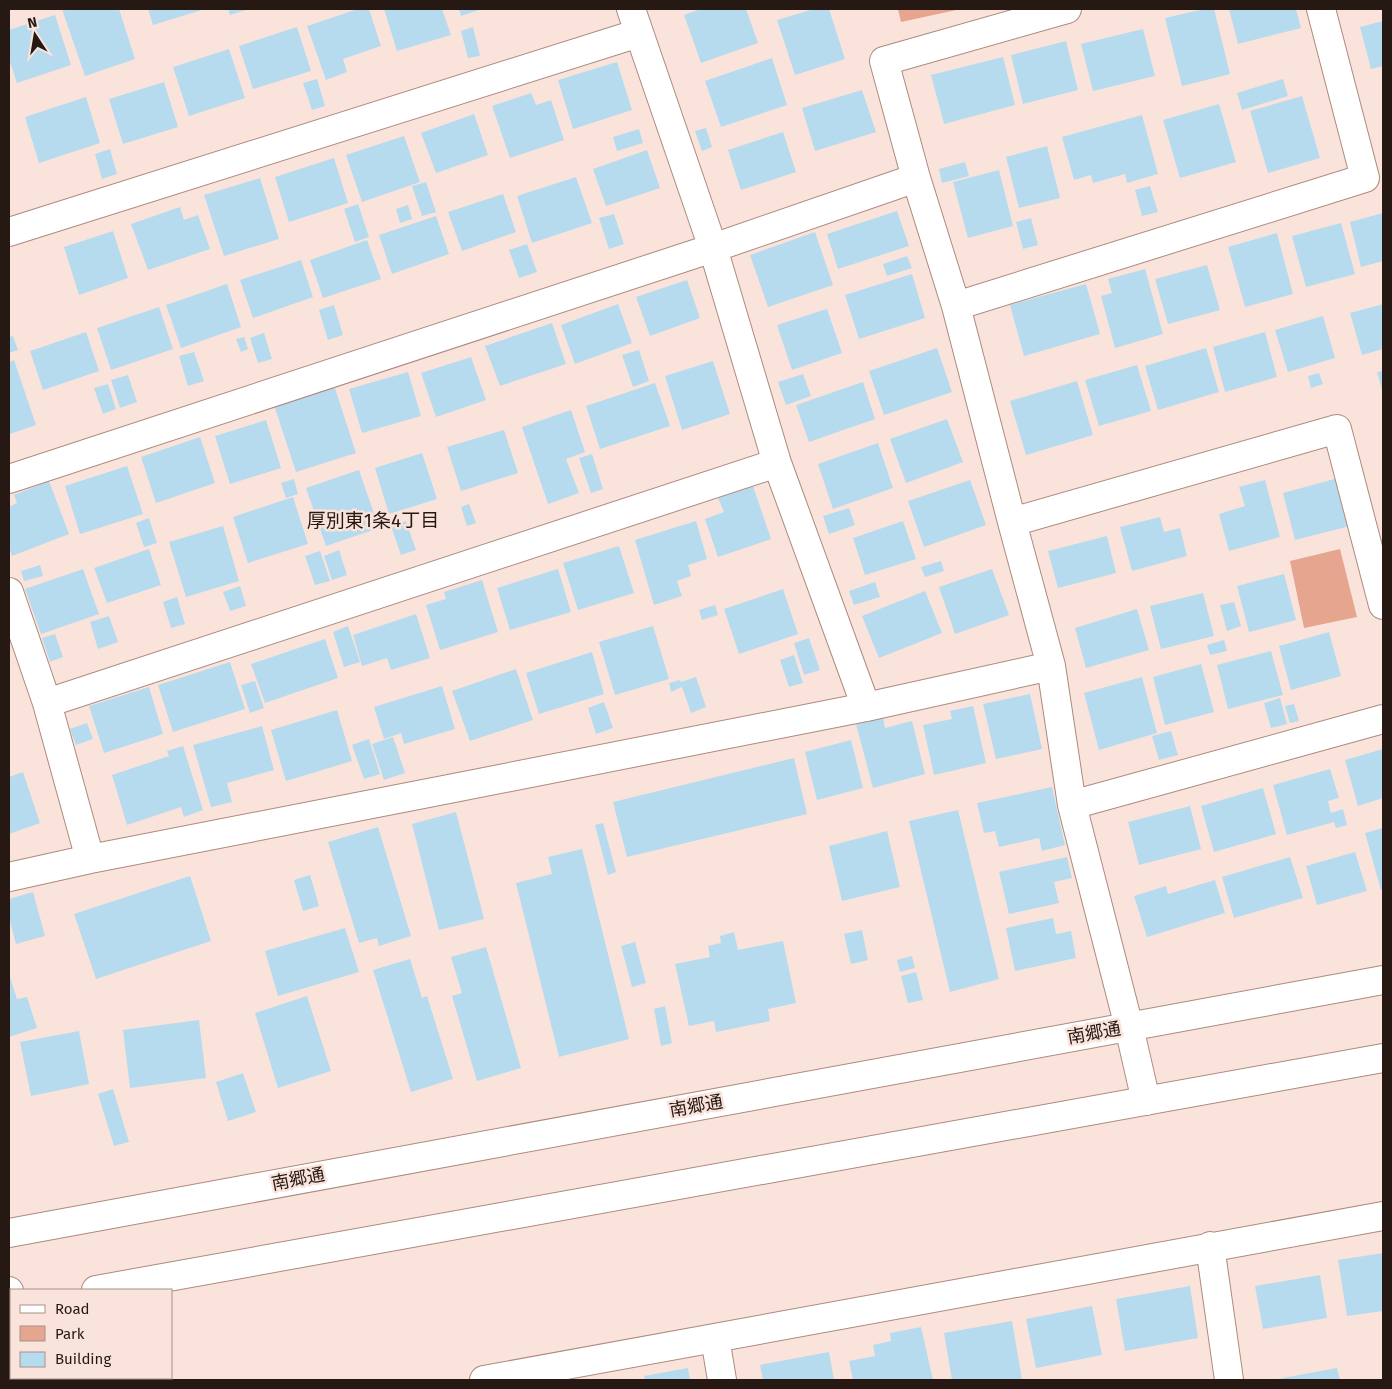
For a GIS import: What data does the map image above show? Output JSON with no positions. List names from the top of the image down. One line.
{"streets":{"street":["南郷通"]},"districts":["厚別東1条4丁目"],"legend":["Road","Park","Building"],"north":"top"}
